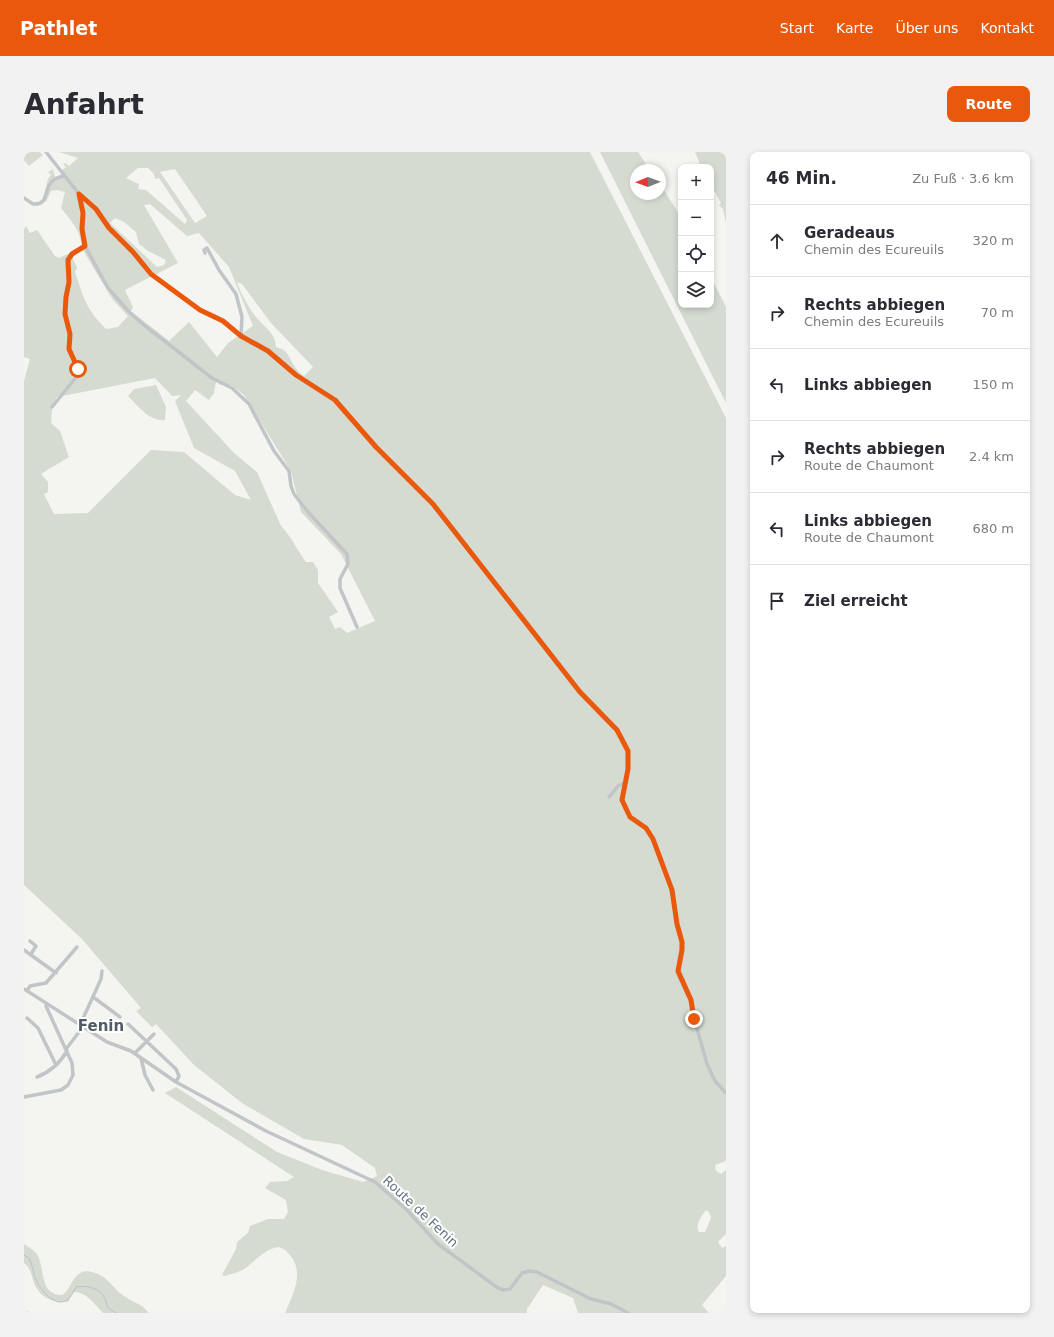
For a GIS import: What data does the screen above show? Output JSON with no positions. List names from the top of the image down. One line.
{"streets":{"street":["Route de Fenin"]},"districts":["Fenin"],"north":"left","page":{"header":"Pathlet","nav":["Start","Karte","Über uns","Kontakt"],"buttons":"Route","title":"Anfahrt","heading":["46 Min.","Zu Fuß · 3.6 km"],"map_buttons":["+","−"],"list":[["Geradeaus","Chemin des Ecureuils","320 m"],["Rechts abbiegen","Chemin des Ecureuils","70 m"],["Links abbiegen","150 m"],["Rechts abbiegen","Route de Chaumont","2.4 km"],["Links abbiegen","Route de Chaumont","680 m"],"Ziel erreicht"]}}
